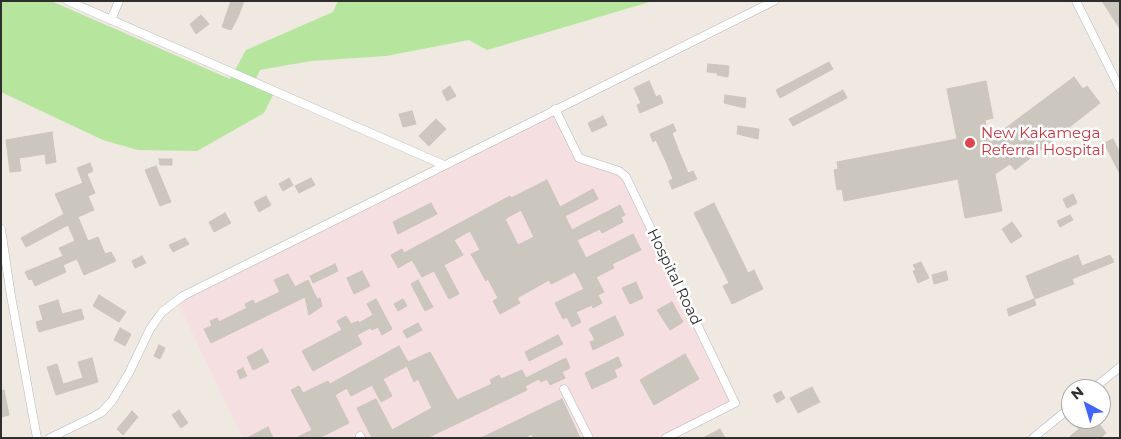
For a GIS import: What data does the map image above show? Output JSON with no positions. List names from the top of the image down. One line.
{"streets":{"street":["Hospital Road"]},"places":["New Kakamega Referral Hospital"],"north":"top left"}
